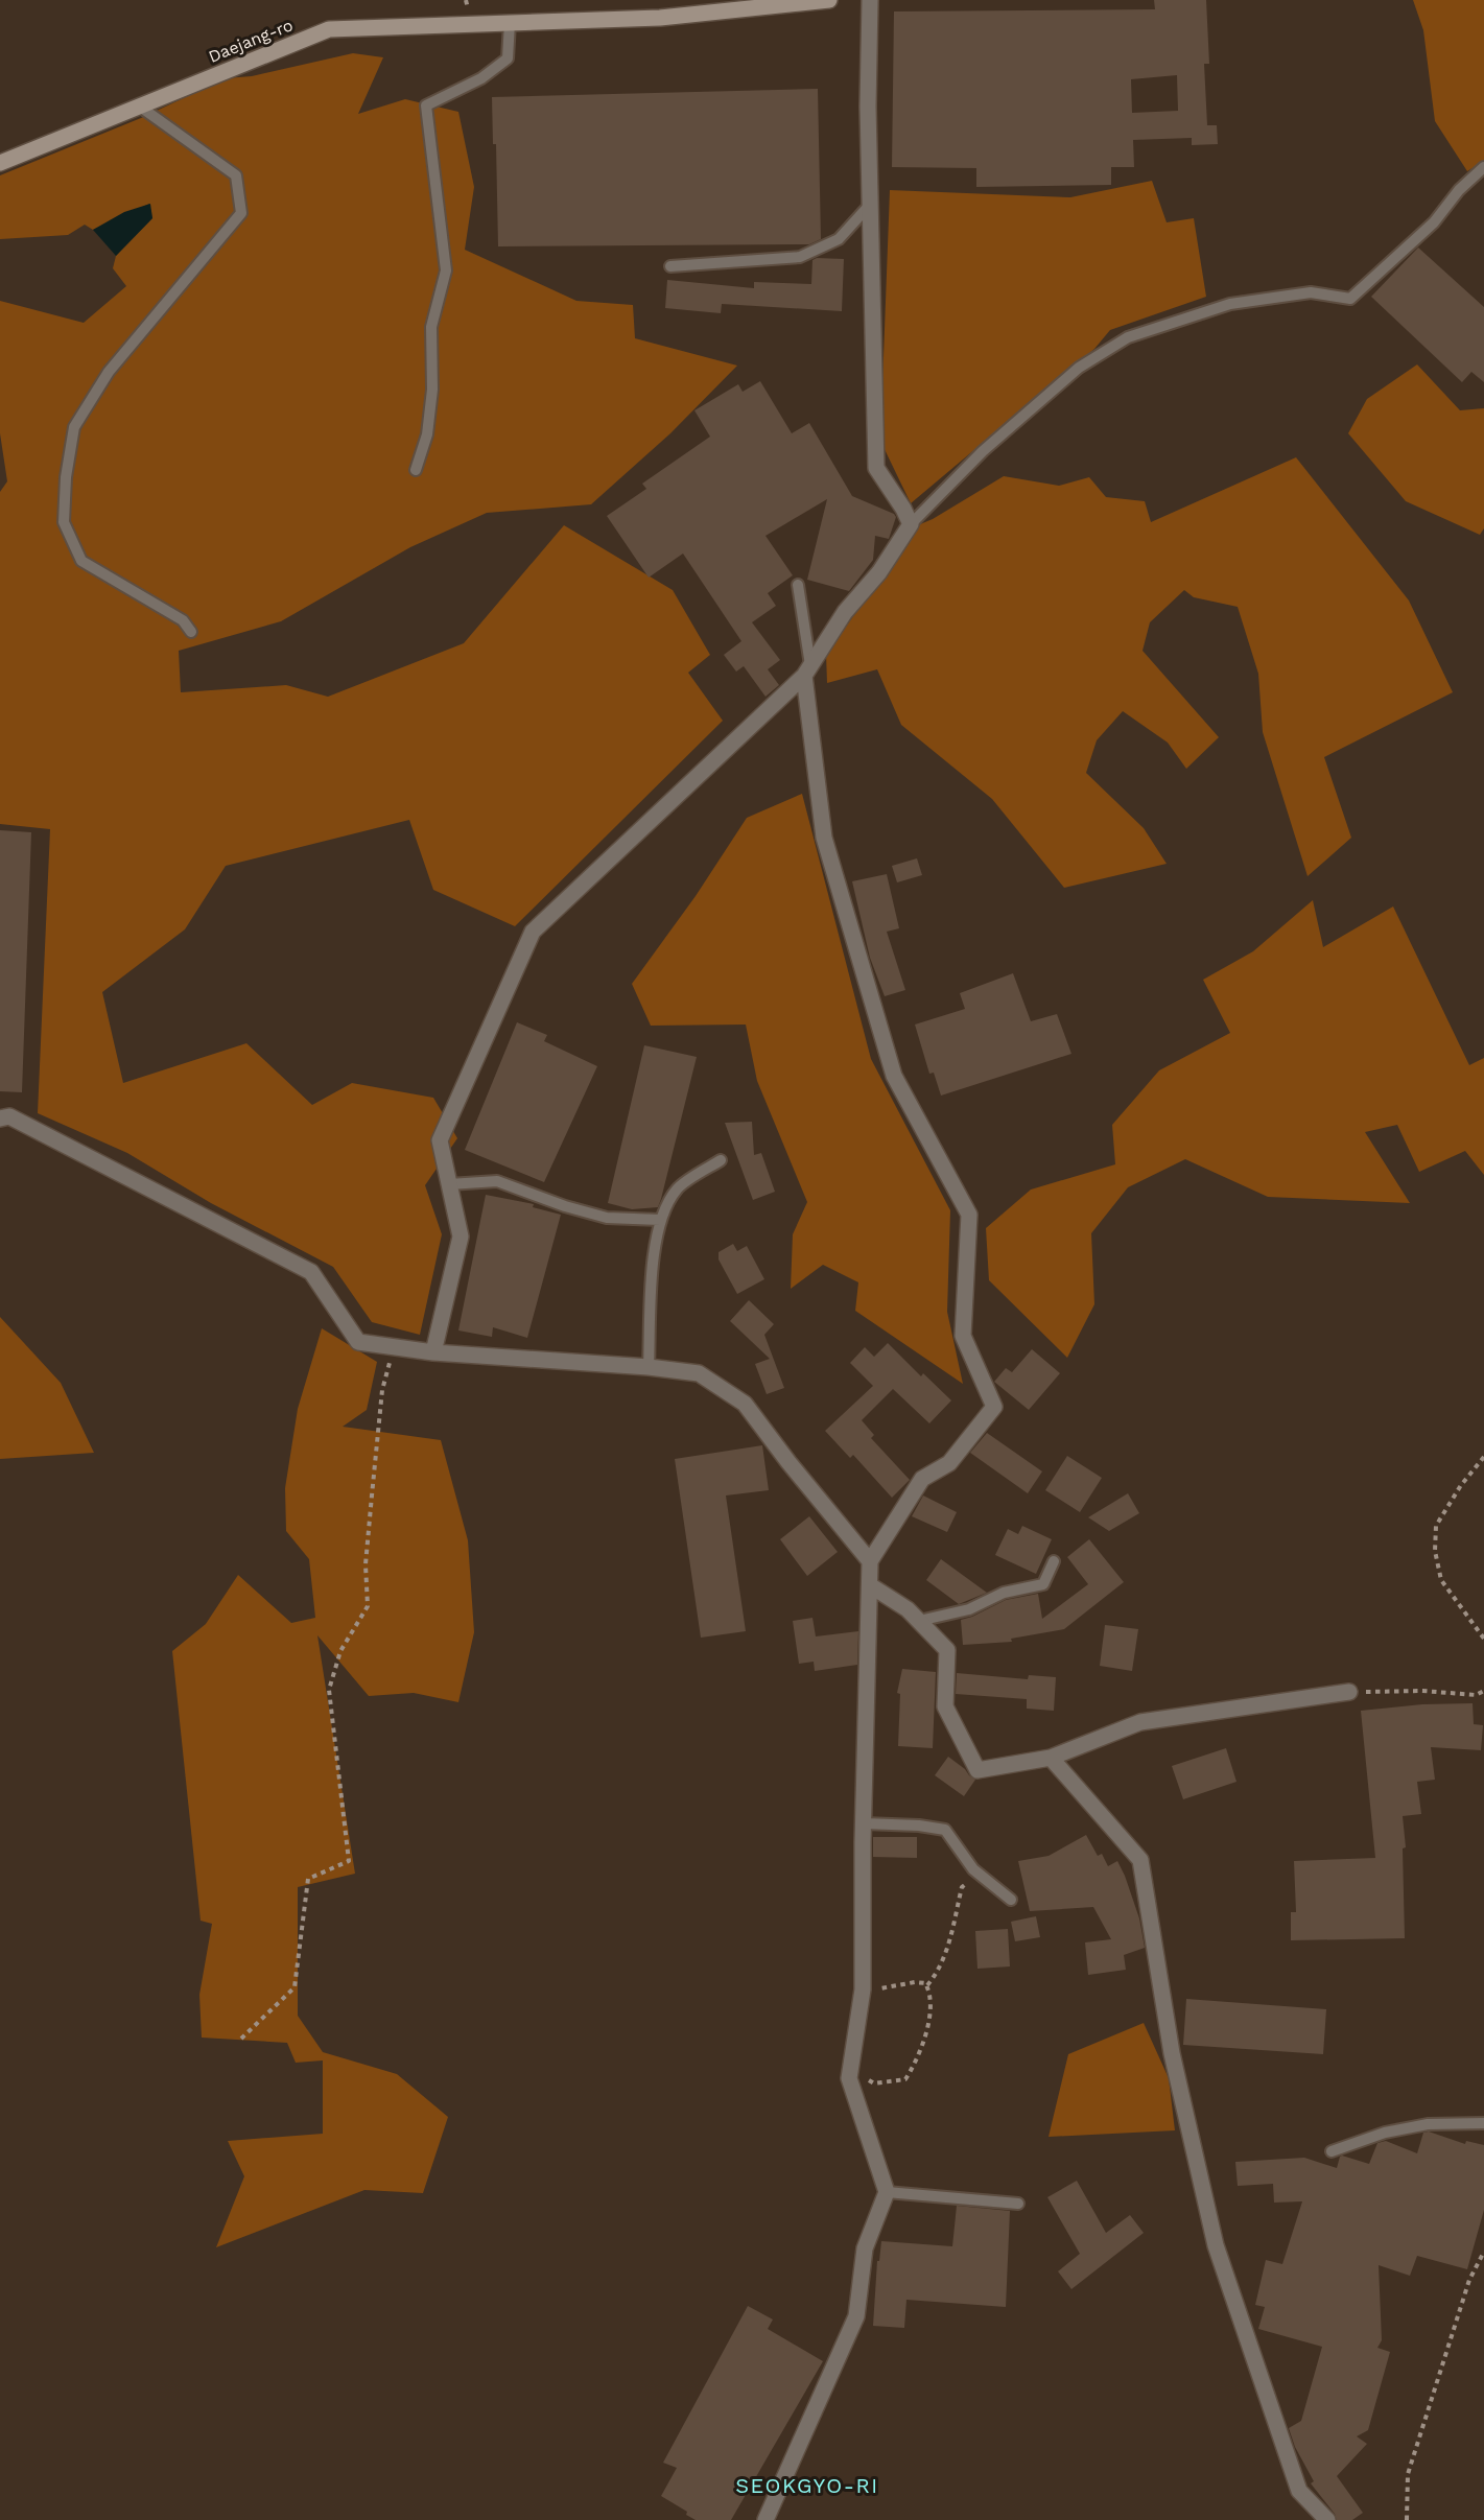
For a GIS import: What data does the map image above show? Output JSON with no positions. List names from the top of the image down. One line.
{"streets":{"street":["Daejang-ro"]},"districts":["SEOKGYO-RI"]}
